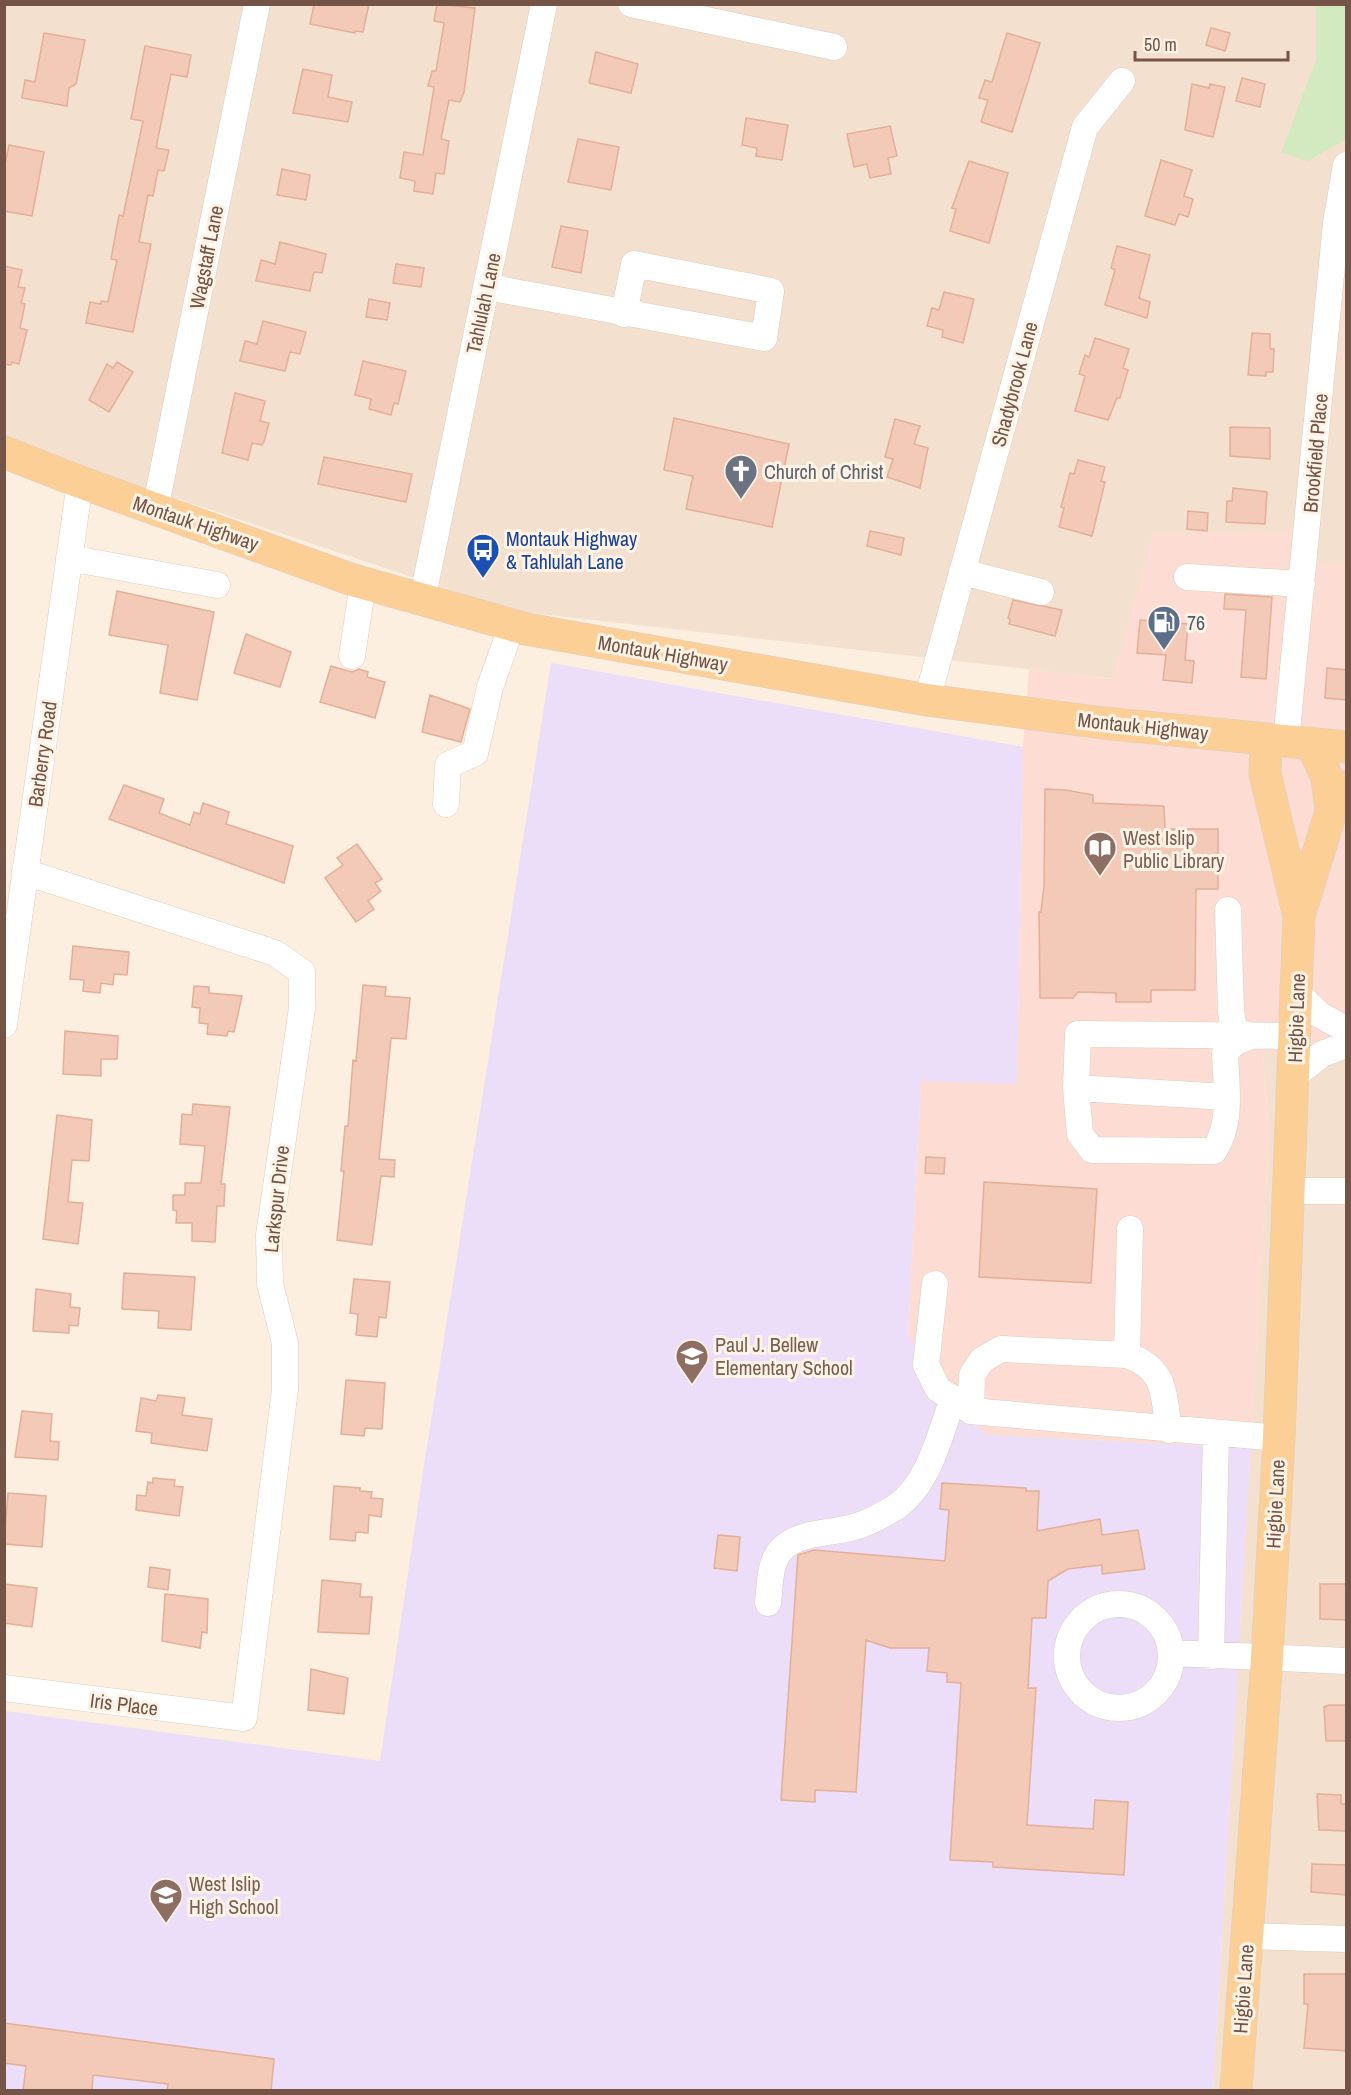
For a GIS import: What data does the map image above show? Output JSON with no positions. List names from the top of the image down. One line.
{"streets":{"main road":["Montauk Highway","Higbie Lane"],"street":["Wagstaff Lane","Tahlulah Lane","Shadybrook Lane","Brookfield Place","Barberry Road","Larkspur Drive","Iris Place"]},"crossings":[["Wagstaff Lane","Montauk Highway"],["Tahlulah Lane","Montauk Highway"],["Shadybrook Lane","Montauk Highway"],["Brookfield Place","Montauk Highway"],["Brookfield Place","Higbie Lane"],["Montauk Highway","Barberry Road"],["Montauk Highway","Higbie Lane"],["Barberry Road","Larkspur Drive"],["Larkspur Drive","Iris Place"]],"places":{"church":["Church of Christ"],"bus stop":["Montauk Highway & Tahlulah Lane"],"fuel station":["76"],"library":["West Islip Public Library"],"school or university":["Paul J. Bellew Elementary School","West Islip High School"]},"scale_bar":"50 m"}
